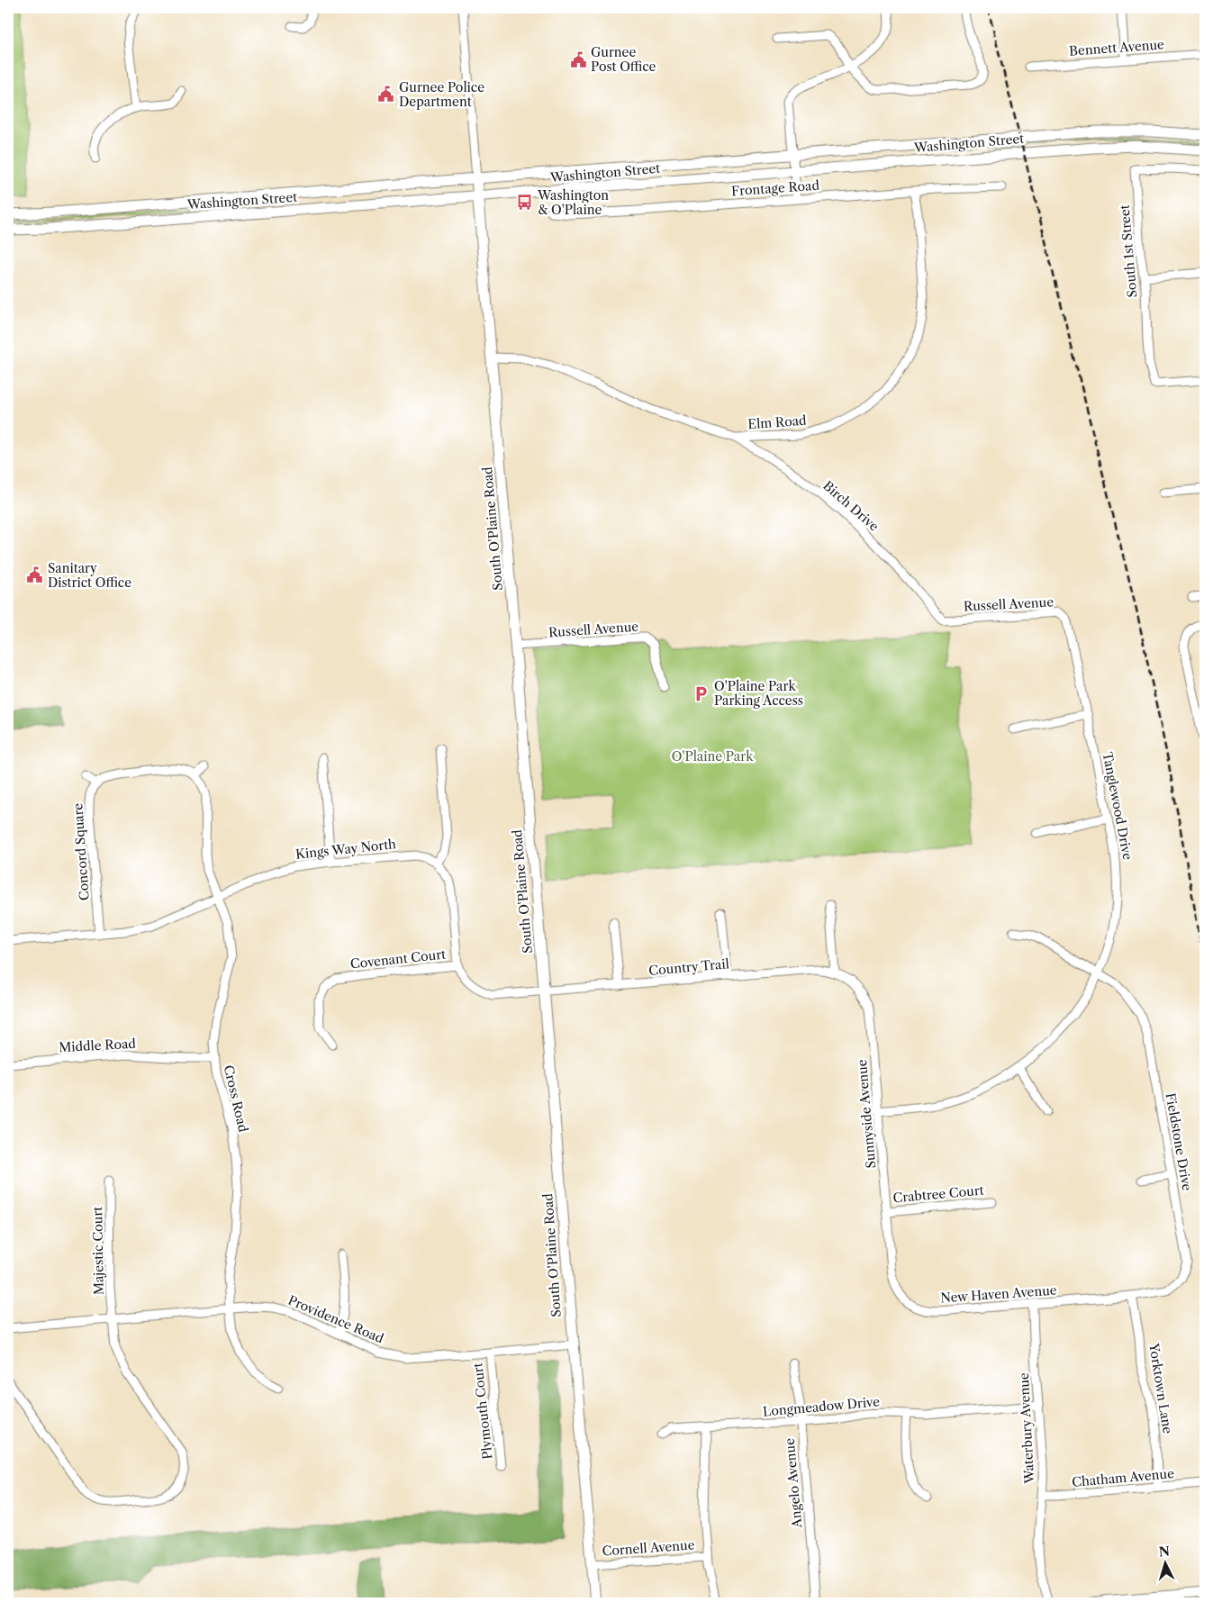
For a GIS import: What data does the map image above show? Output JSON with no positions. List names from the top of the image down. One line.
{"streets":{"main road":["Washington Street","South O'Plaine Road"],"street":["Bennett Avenue","Frontage Road","South 1st Street","Elm Road","Birch Drive","Russell Avenue","Tanglewood Drive","Kings Way North","Concord Square","Covenant Court","Country Trail","Middle Road","Cross Road","Sunnyside Avenue","Fieldstone Drive","Crabtree Court","Majestic Court","New Haven Avenue","Providence Road","Yorktown Lane","Longmeadow Drive","Plymouth Court","Waterbury Avenue","Chatham Avenue","Angelo Avenue","Cornell Avenue"]},"crossings":[["Washington Street","South O'Plaine Road"],["Frontage Road","Elm Road"],["Elm Road","Birch Drive"],["Elm Road","South O'Plaine Road"],["Birch Drive","Russell Avenue"],["South O'Plaine Road","Russell Avenue"],["South O'Plaine Road","Country Trail"],["South O'Plaine Road","Providence Road"],["South O'Plaine Road","Cornell Avenue"],["Russell Avenue","Tanglewood Drive"],["Tanglewood Drive","Sunnyside Avenue"],["Tanglewood Drive","Fieldstone Drive"],["Kings Way North","Concord Square"],["Kings Way North","Cross Road"],["Country Trail","Sunnyside Avenue"],["Middle Road","Cross Road"],["Cross Road","Providence Road"],["Sunnyside Avenue","Crabtree Court"],["Sunnyside Avenue","New Haven Avenue"],["Fieldstone Drive","New Haven Avenue"],["Fieldstone Drive","Yorktown Lane"],["Majestic Court","Providence Road"],["New Haven Avenue","Yorktown Lane"],["New Haven Avenue","Waterbury Avenue"],["Providence Road","Plymouth Court"],["Yorktown Lane","Chatham Avenue"],["Longmeadow Drive","Waterbury Avenue"],["Longmeadow Drive","Angelo Avenue"],["Waterbury Avenue","Chatham Avenue"]],"parks":["O'Plaine Park"],"places":{"public building":["Gurnee Post Office","Gurnee Police Department","Sanitary District Office"],"bus stop":["Washington & O'Plaine"],"parking":["O'Plaine Park Parking Access"]},"north":"top"}
